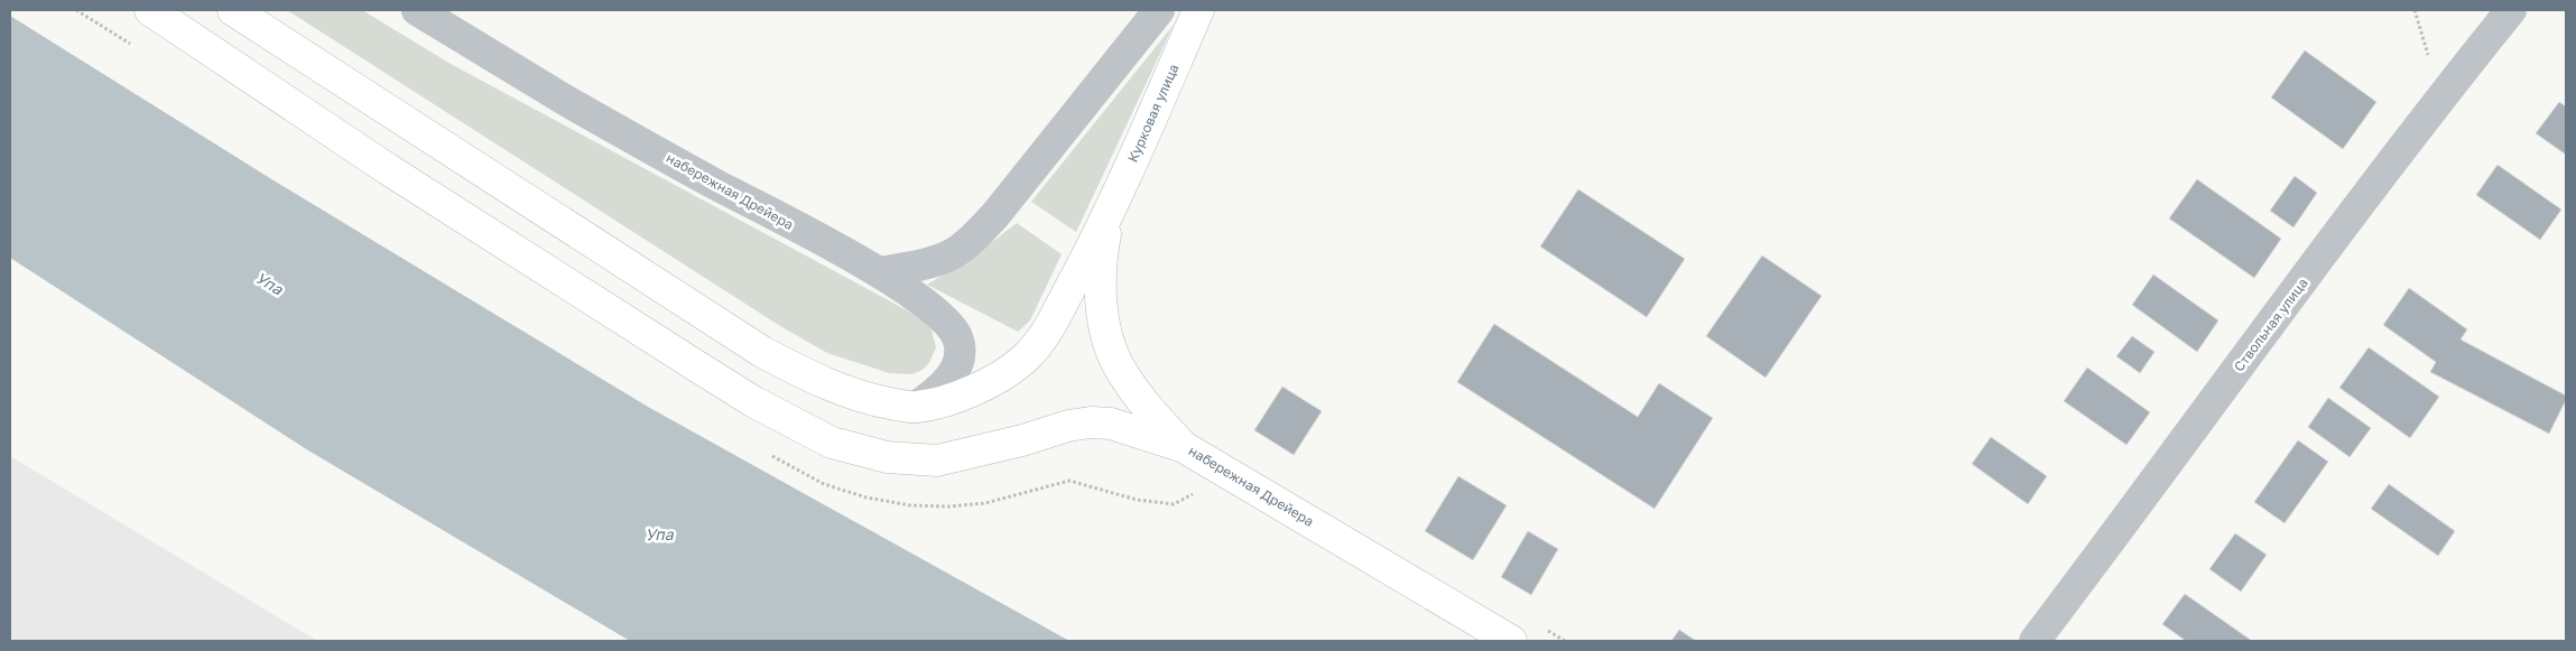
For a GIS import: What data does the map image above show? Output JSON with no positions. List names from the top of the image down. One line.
{"streets":{"main road":["Курковая улица","набережная Дрейера"],"street":["Ствольная улица"]},"crossings":[["Курковая улица","набережная Дрейера"]],"water":["Упа"]}
